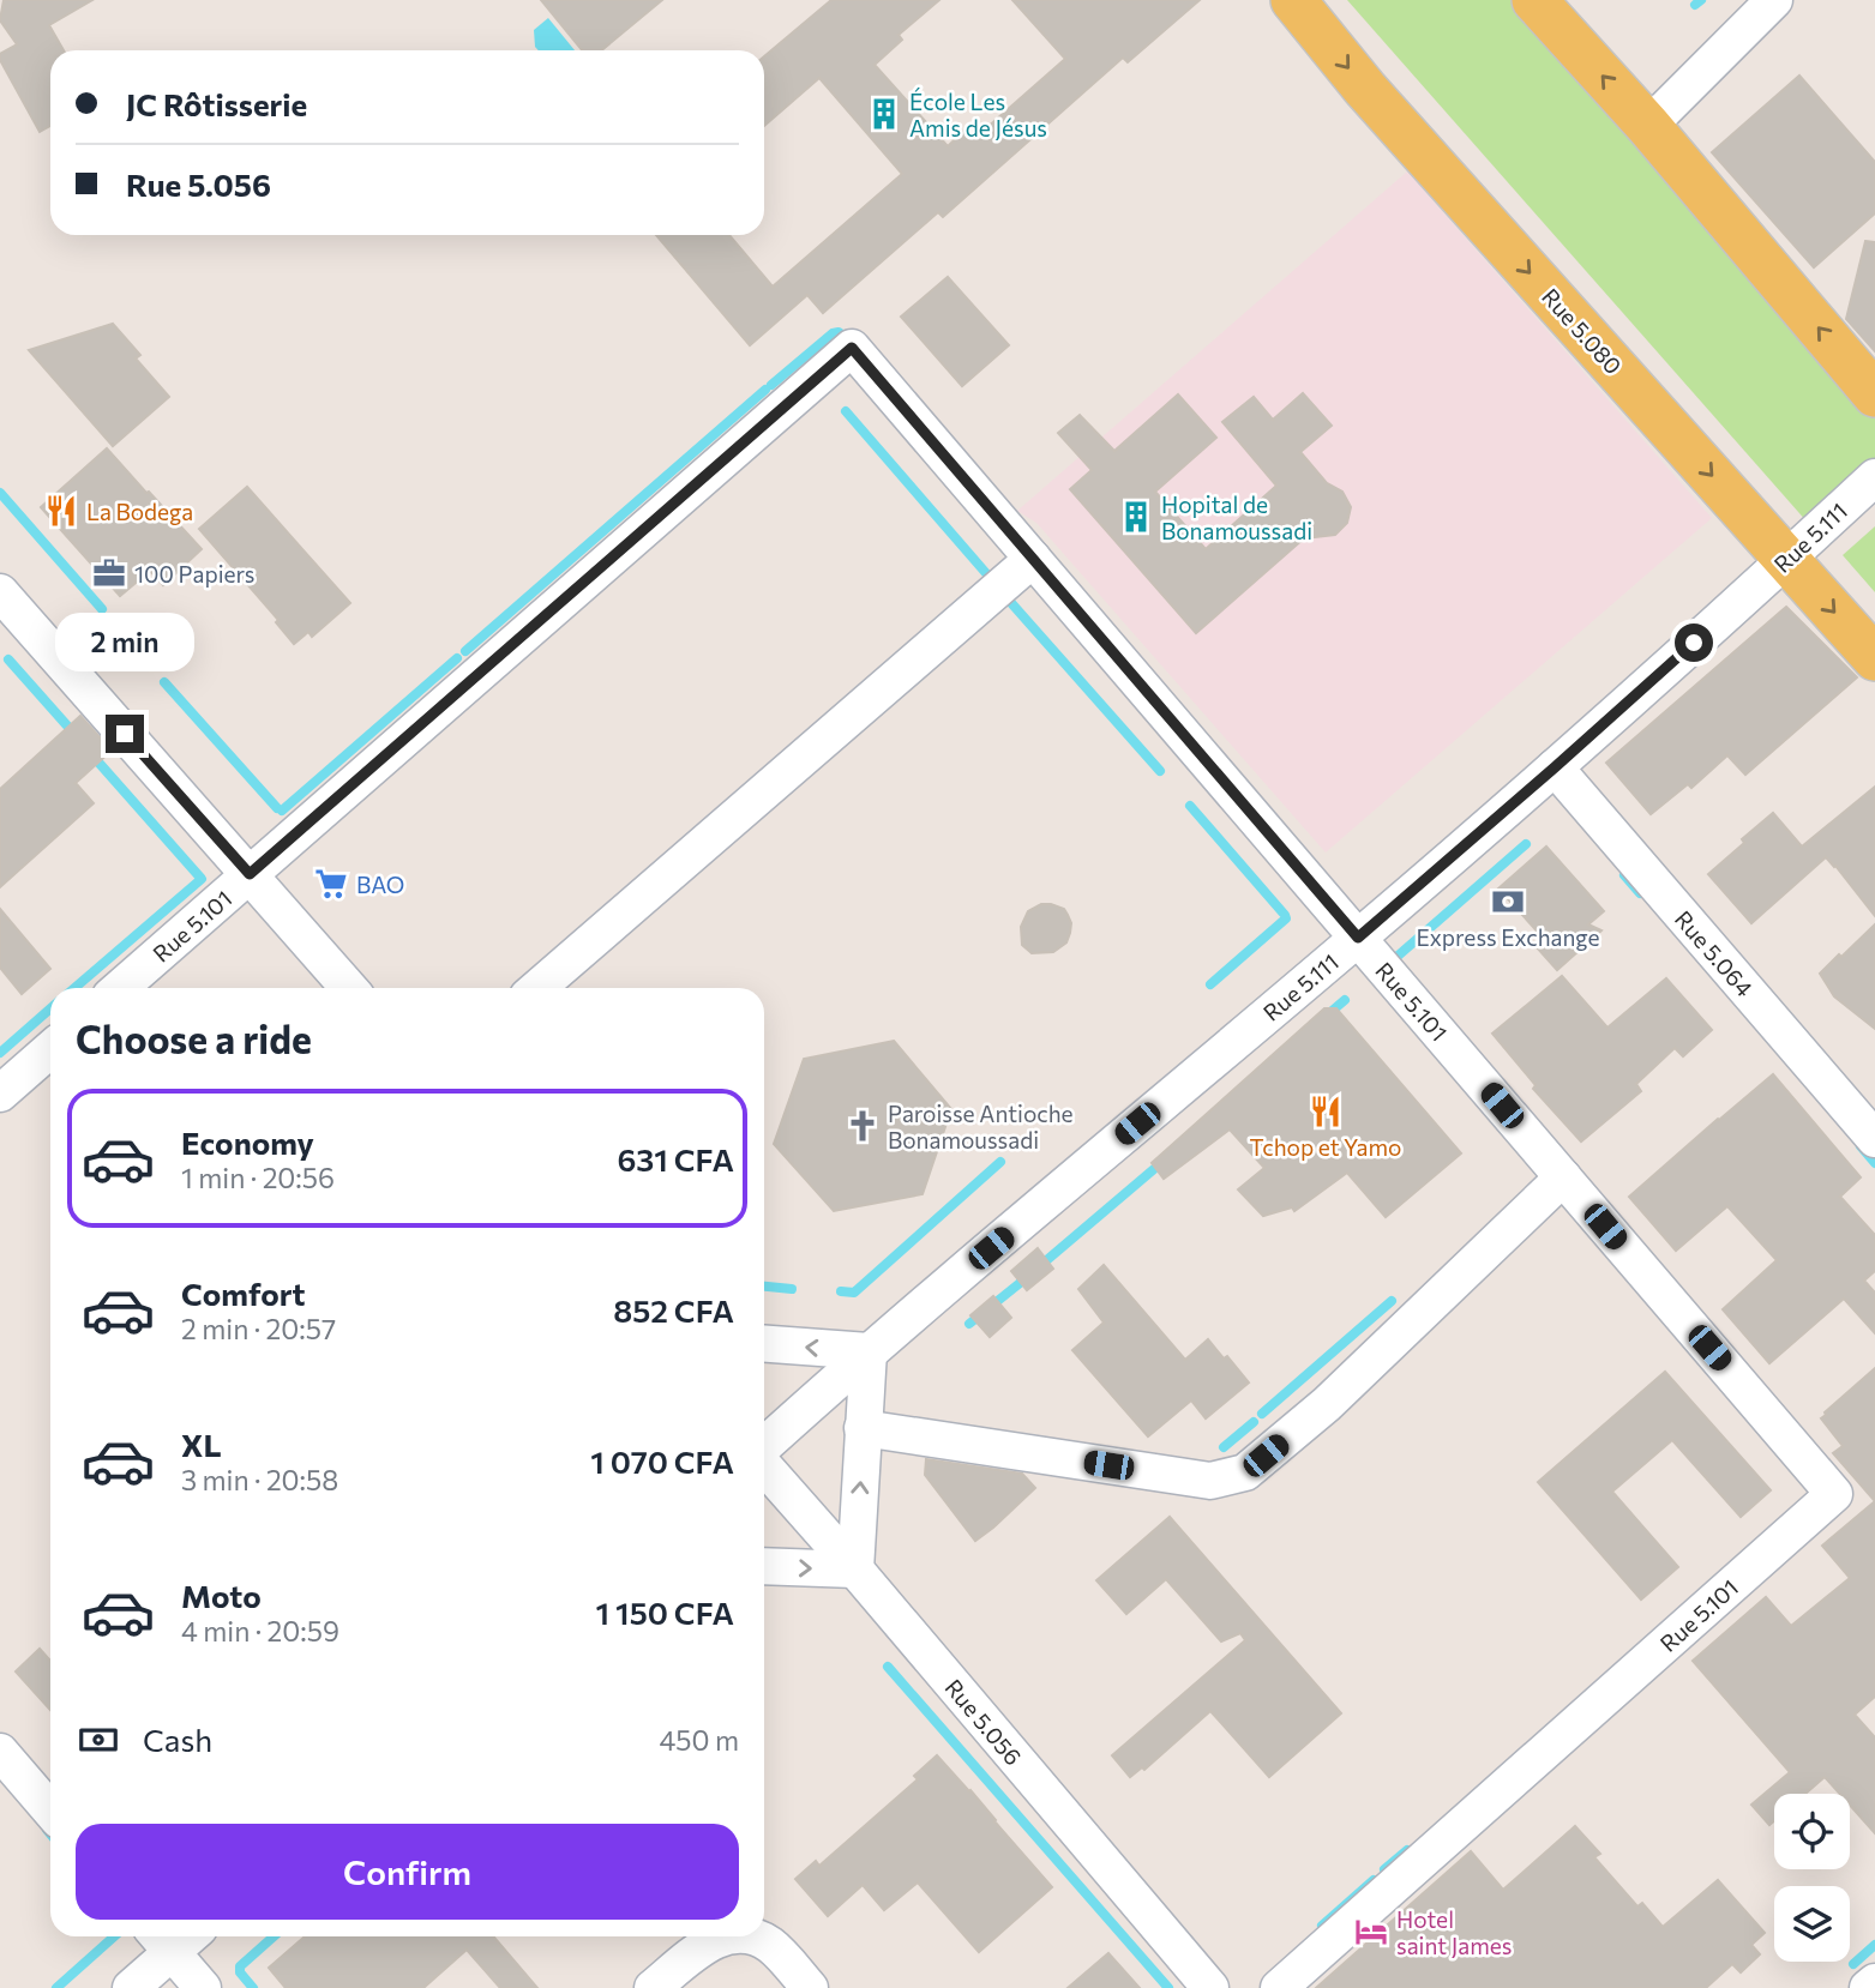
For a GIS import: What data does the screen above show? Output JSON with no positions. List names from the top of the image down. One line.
{"streets":{"main road":["Rue 5.080"],"street":["Rue 5.111","Rue 5.101","Rue 5.064","Rue 5.056"]},"crossings":[["Rue 5.080","Rue 5.111"],["Rue 5.111","Rue 5.101"],["Rue 5.111","Rue 5.064"]],"places":{"building":["École Les Amis de Jésus","Hopital de Bonamoussadi"],"restaurant":["La Bodega","Tchop et Yamo"],"office":["100 Papiers"],"supermarket":["BAO"],"bank":["Express Exchange"],"church":["Paroisse Antioche Bonamoussadi"],"hotel":["Hotel saint James"]},"page":{"banner":["JC Rôtisserie","Rue 5.056"],"bubble":"2 min","heading":"Choose a ride","list":[{"name":"Economy","note":"1 min · 20:56","value":"631 CFA"},{"name":"Comfort","note":"2 min · 20:57","value":"852 CFA"},{"name":"XL","note":"3 min · 20:58","value":"1 070 CFA"},{"name":"Moto","note":"4 min · 20:59","value":"1 150 CFA"}],"pay":["Cash","450 m"],"buttons":"Confirm"}}
